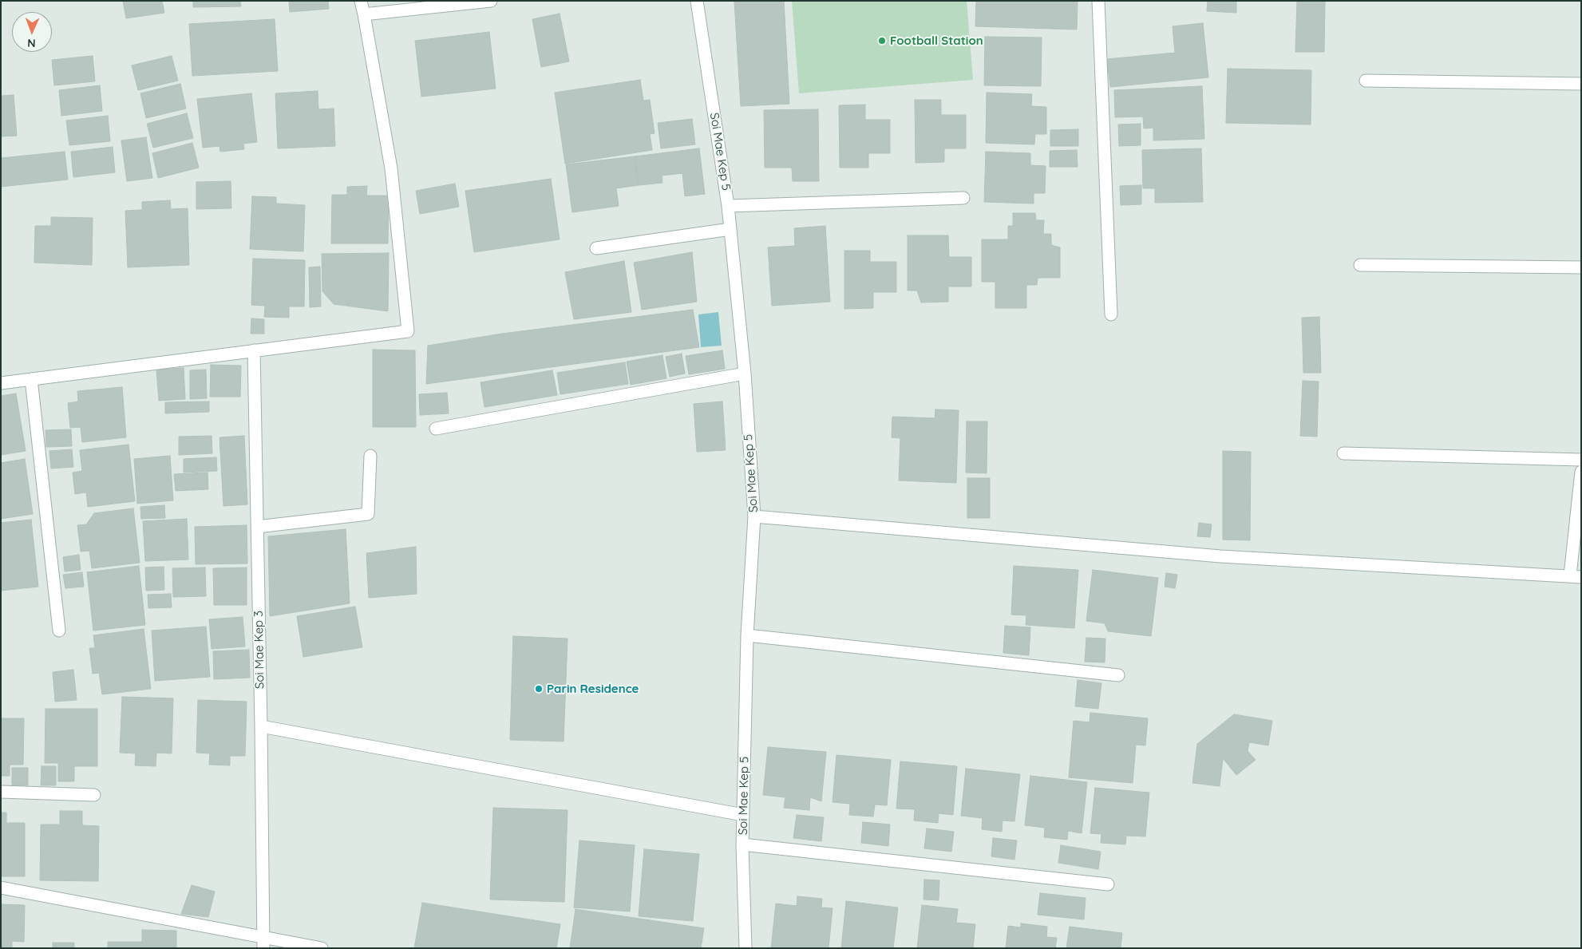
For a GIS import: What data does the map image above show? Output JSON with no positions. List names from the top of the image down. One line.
{"streets":{"street":["Soi Mae Kep 5","Soi Mae Kep 3"]},"places":["Football Station","Parin Residence"],"north":"bottom"}
